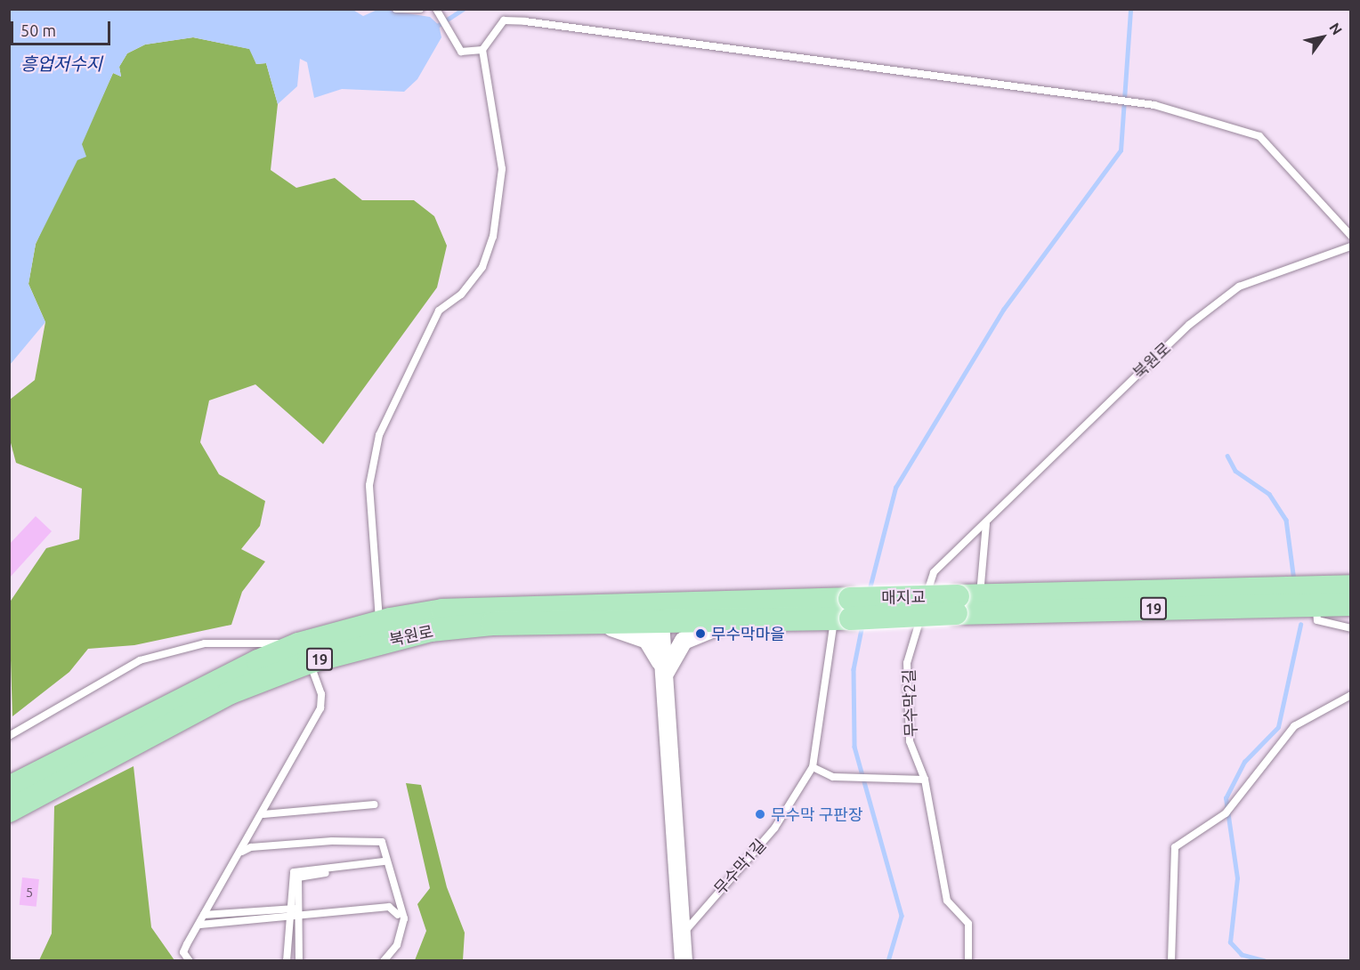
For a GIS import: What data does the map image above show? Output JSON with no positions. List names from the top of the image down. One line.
{"streets":{"main road":["북원로","매지교","19"],"lane":["무수막2길","무수막1길"]},"crossings":[["북원로","매지교"],["북원로","무수막2길"],["북원로","무수막1길"],["매지교","19"],["매지교","무수막1길"]],"water":["흥업저수지"],"places":["무수막마을","무수막 구판장"],"house_numbers":["5"],"scale_bar":"50 m","north":"top right"}
